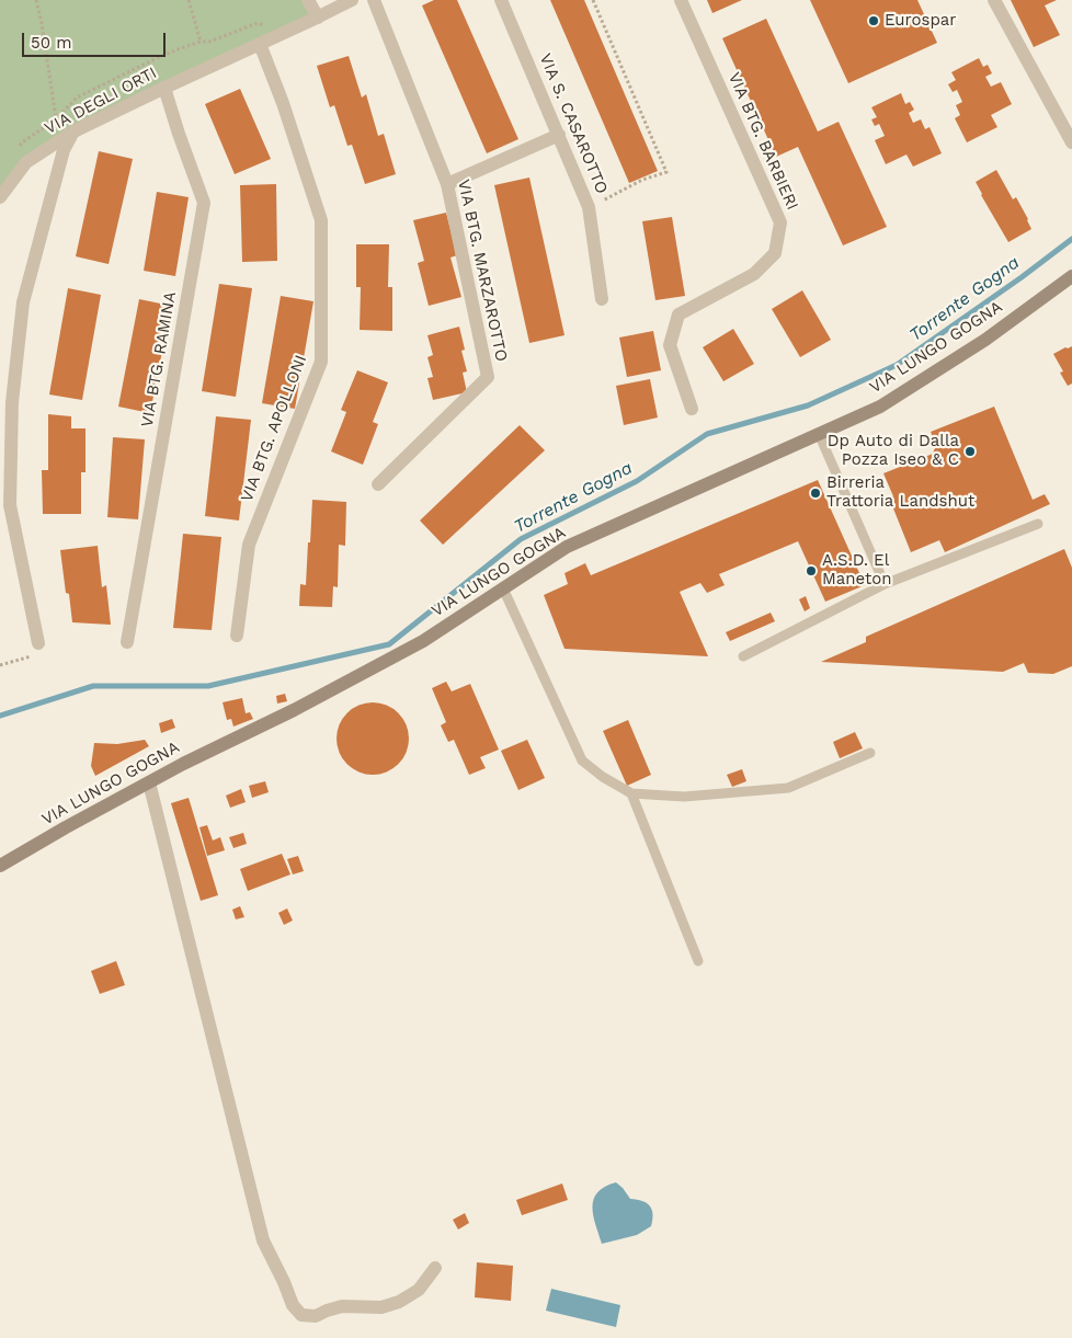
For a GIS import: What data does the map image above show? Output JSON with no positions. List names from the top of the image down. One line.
{"streets":{"street":["VIA DEGLI ORTI","VIA S. CASAROTTO","VIA BTG. BARBIERI","VIA BTG. MARZAROTTO","VIA LUNGO GOGNA","VIA BTG. RAMINA","VIA BTG. APOLLONI"]},"crossings":[["VIA DEGLI ORTI","VIA BTG. RAMINA"],["VIA DEGLI ORTI","VIA BTG. APOLLONI"]],"water":["Torrente Gogna"],"places":["Eurospar","Dp Auto di Dalla Pozza Iseo & C","Birreria Trattoria Landshut","A.S.D. El Maneton"],"scale_bar":"50 m"}
